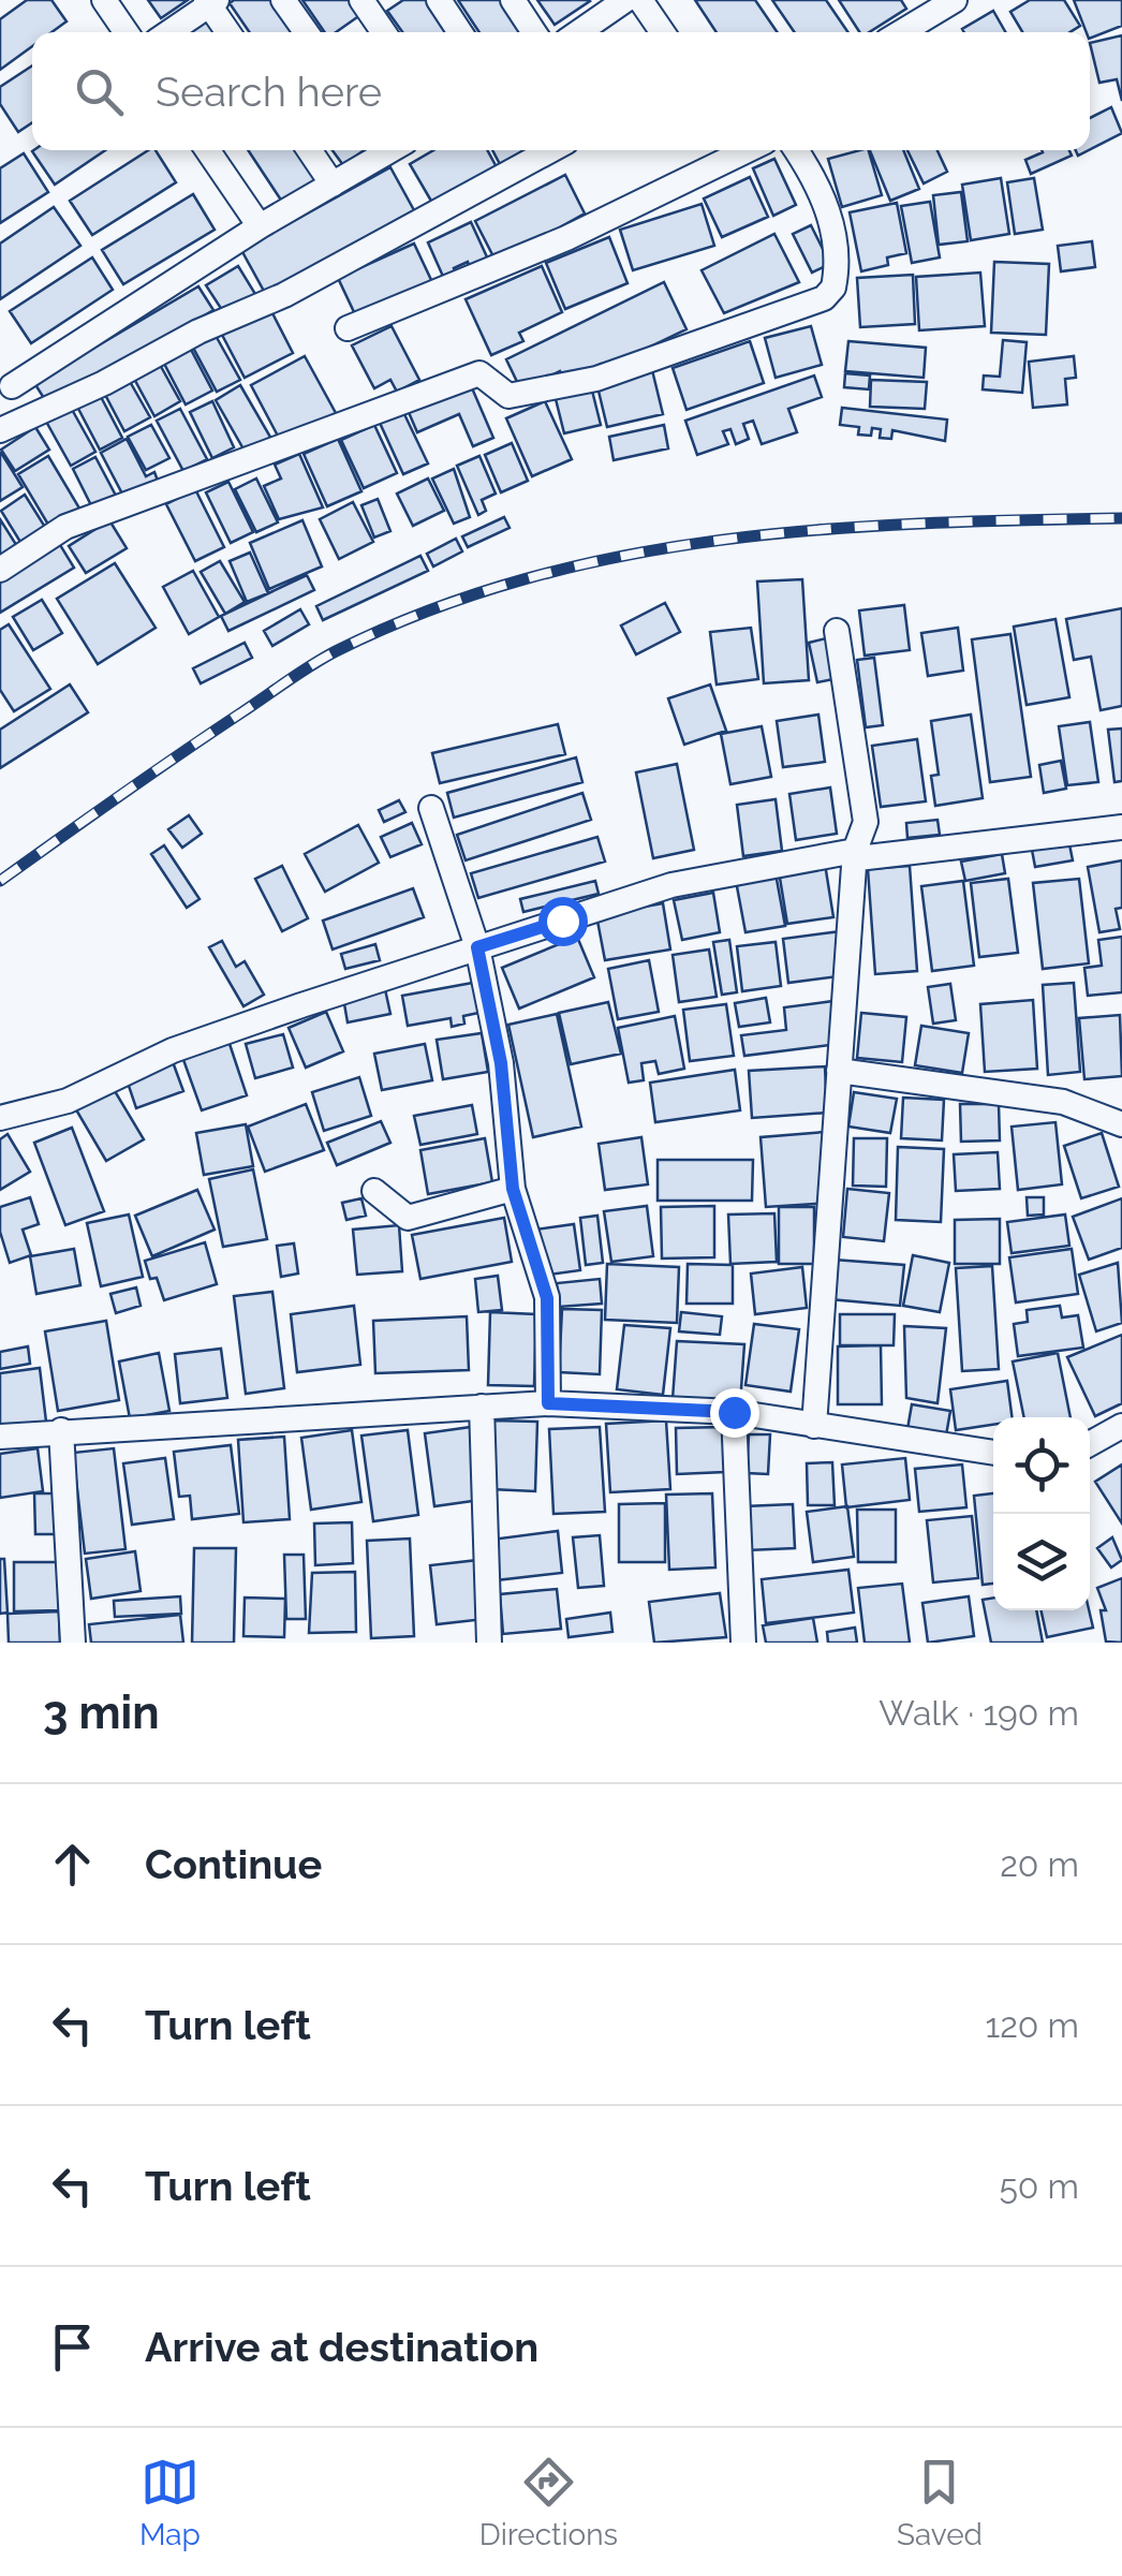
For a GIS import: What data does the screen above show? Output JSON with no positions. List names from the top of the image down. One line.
{"page":{"search":"Search here","heading":["3 min","Walk · 190 m"],"list":[["Continue","20 m"],["Turn left","120 m"],["Turn left","50 m"],"Arrive at destination"],"nav":["Map","Directions","Saved"]}}
